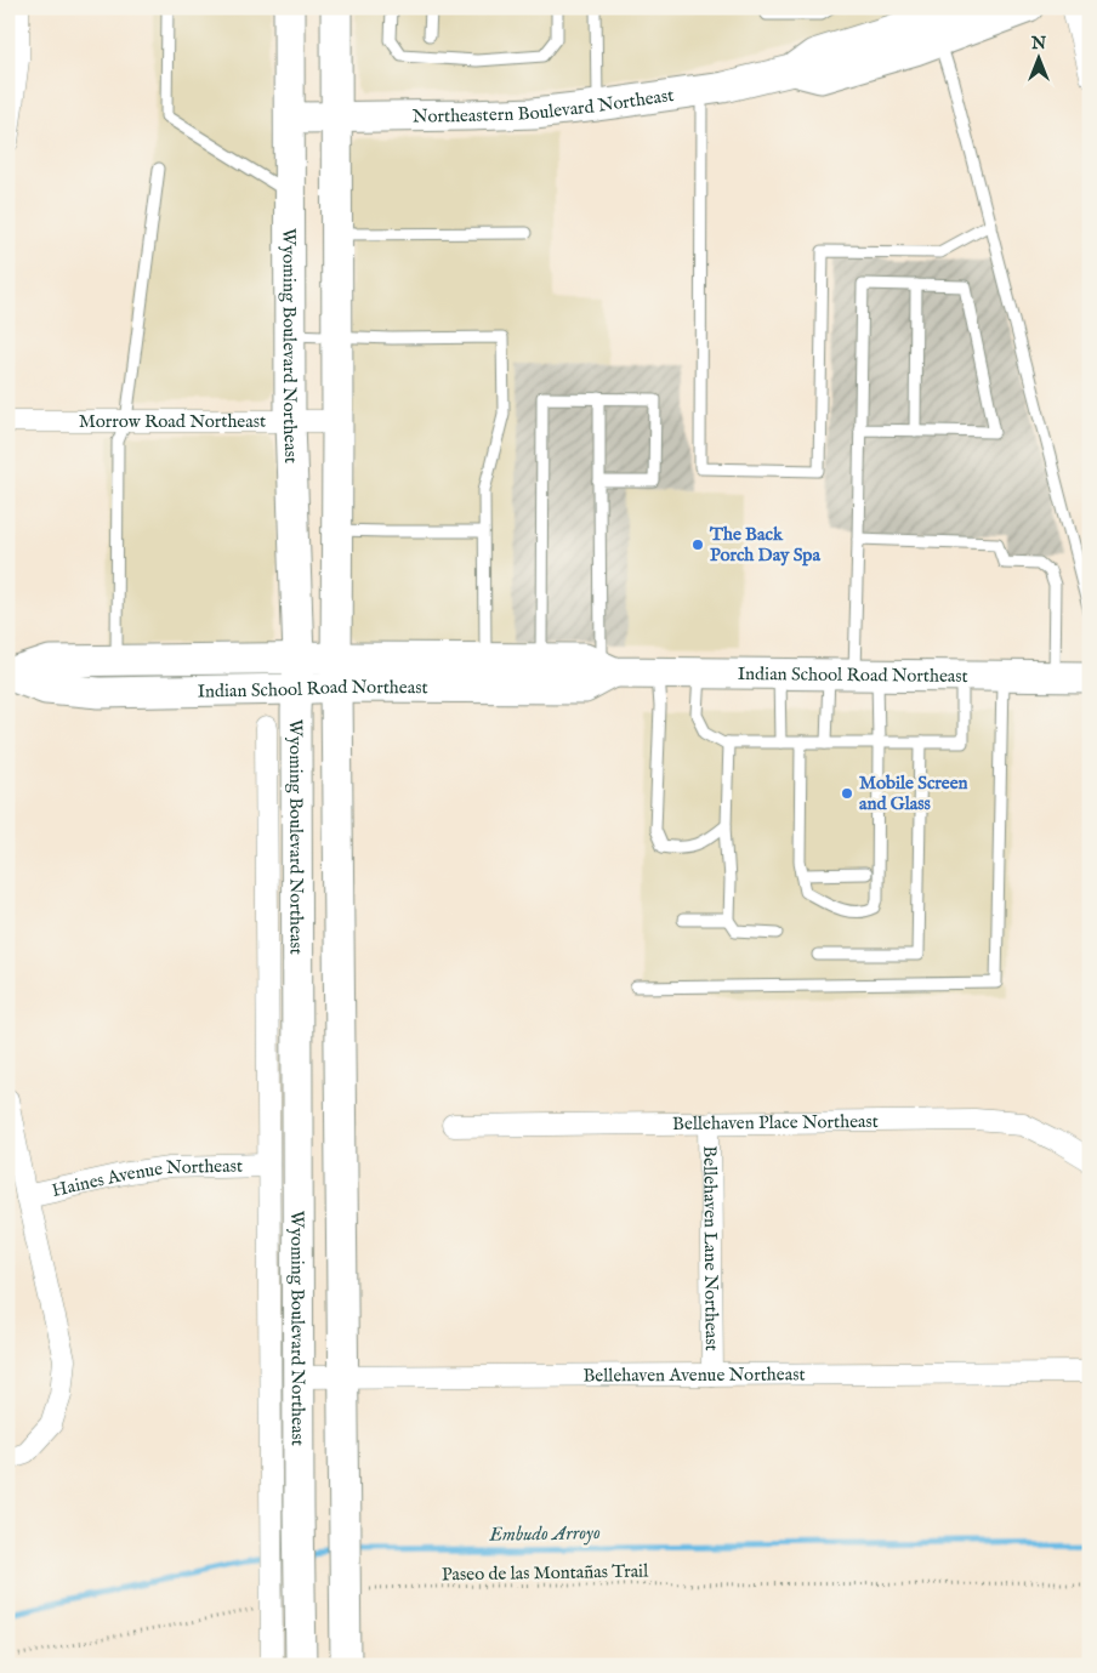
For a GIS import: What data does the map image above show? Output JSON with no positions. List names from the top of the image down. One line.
{"streets":{"main road":["Northeastern Boulevard Northeast","Wyoming Boulevard Northeast","Indian School Road Northeast"],"street":["Morrow Road Northeast","Bellehaven Place Northeast","Haines Avenue Northeast","Bellehaven Lane Northeast","Bellehaven Avenue Northeast"],"path":["Paseo de las Montañas Trail"]},"crossings":[["Northeastern Boulevard Northeast","Wyoming Boulevard Northeast"],["Wyoming Boulevard Northeast","Morrow Road Northeast"],["Wyoming Boulevard Northeast","Indian School Road Northeast"],["Wyoming Boulevard Northeast","Bellehaven Avenue Northeast"],["Bellehaven Place Northeast","Bellehaven Lane Northeast"],["Bellehaven Lane Northeast","Bellehaven Avenue Northeast"]],"water":["Embudo Arroyo"],"places":["The Back Porch Day Spa","Mobile Screen and Glass"],"north":"top"}
